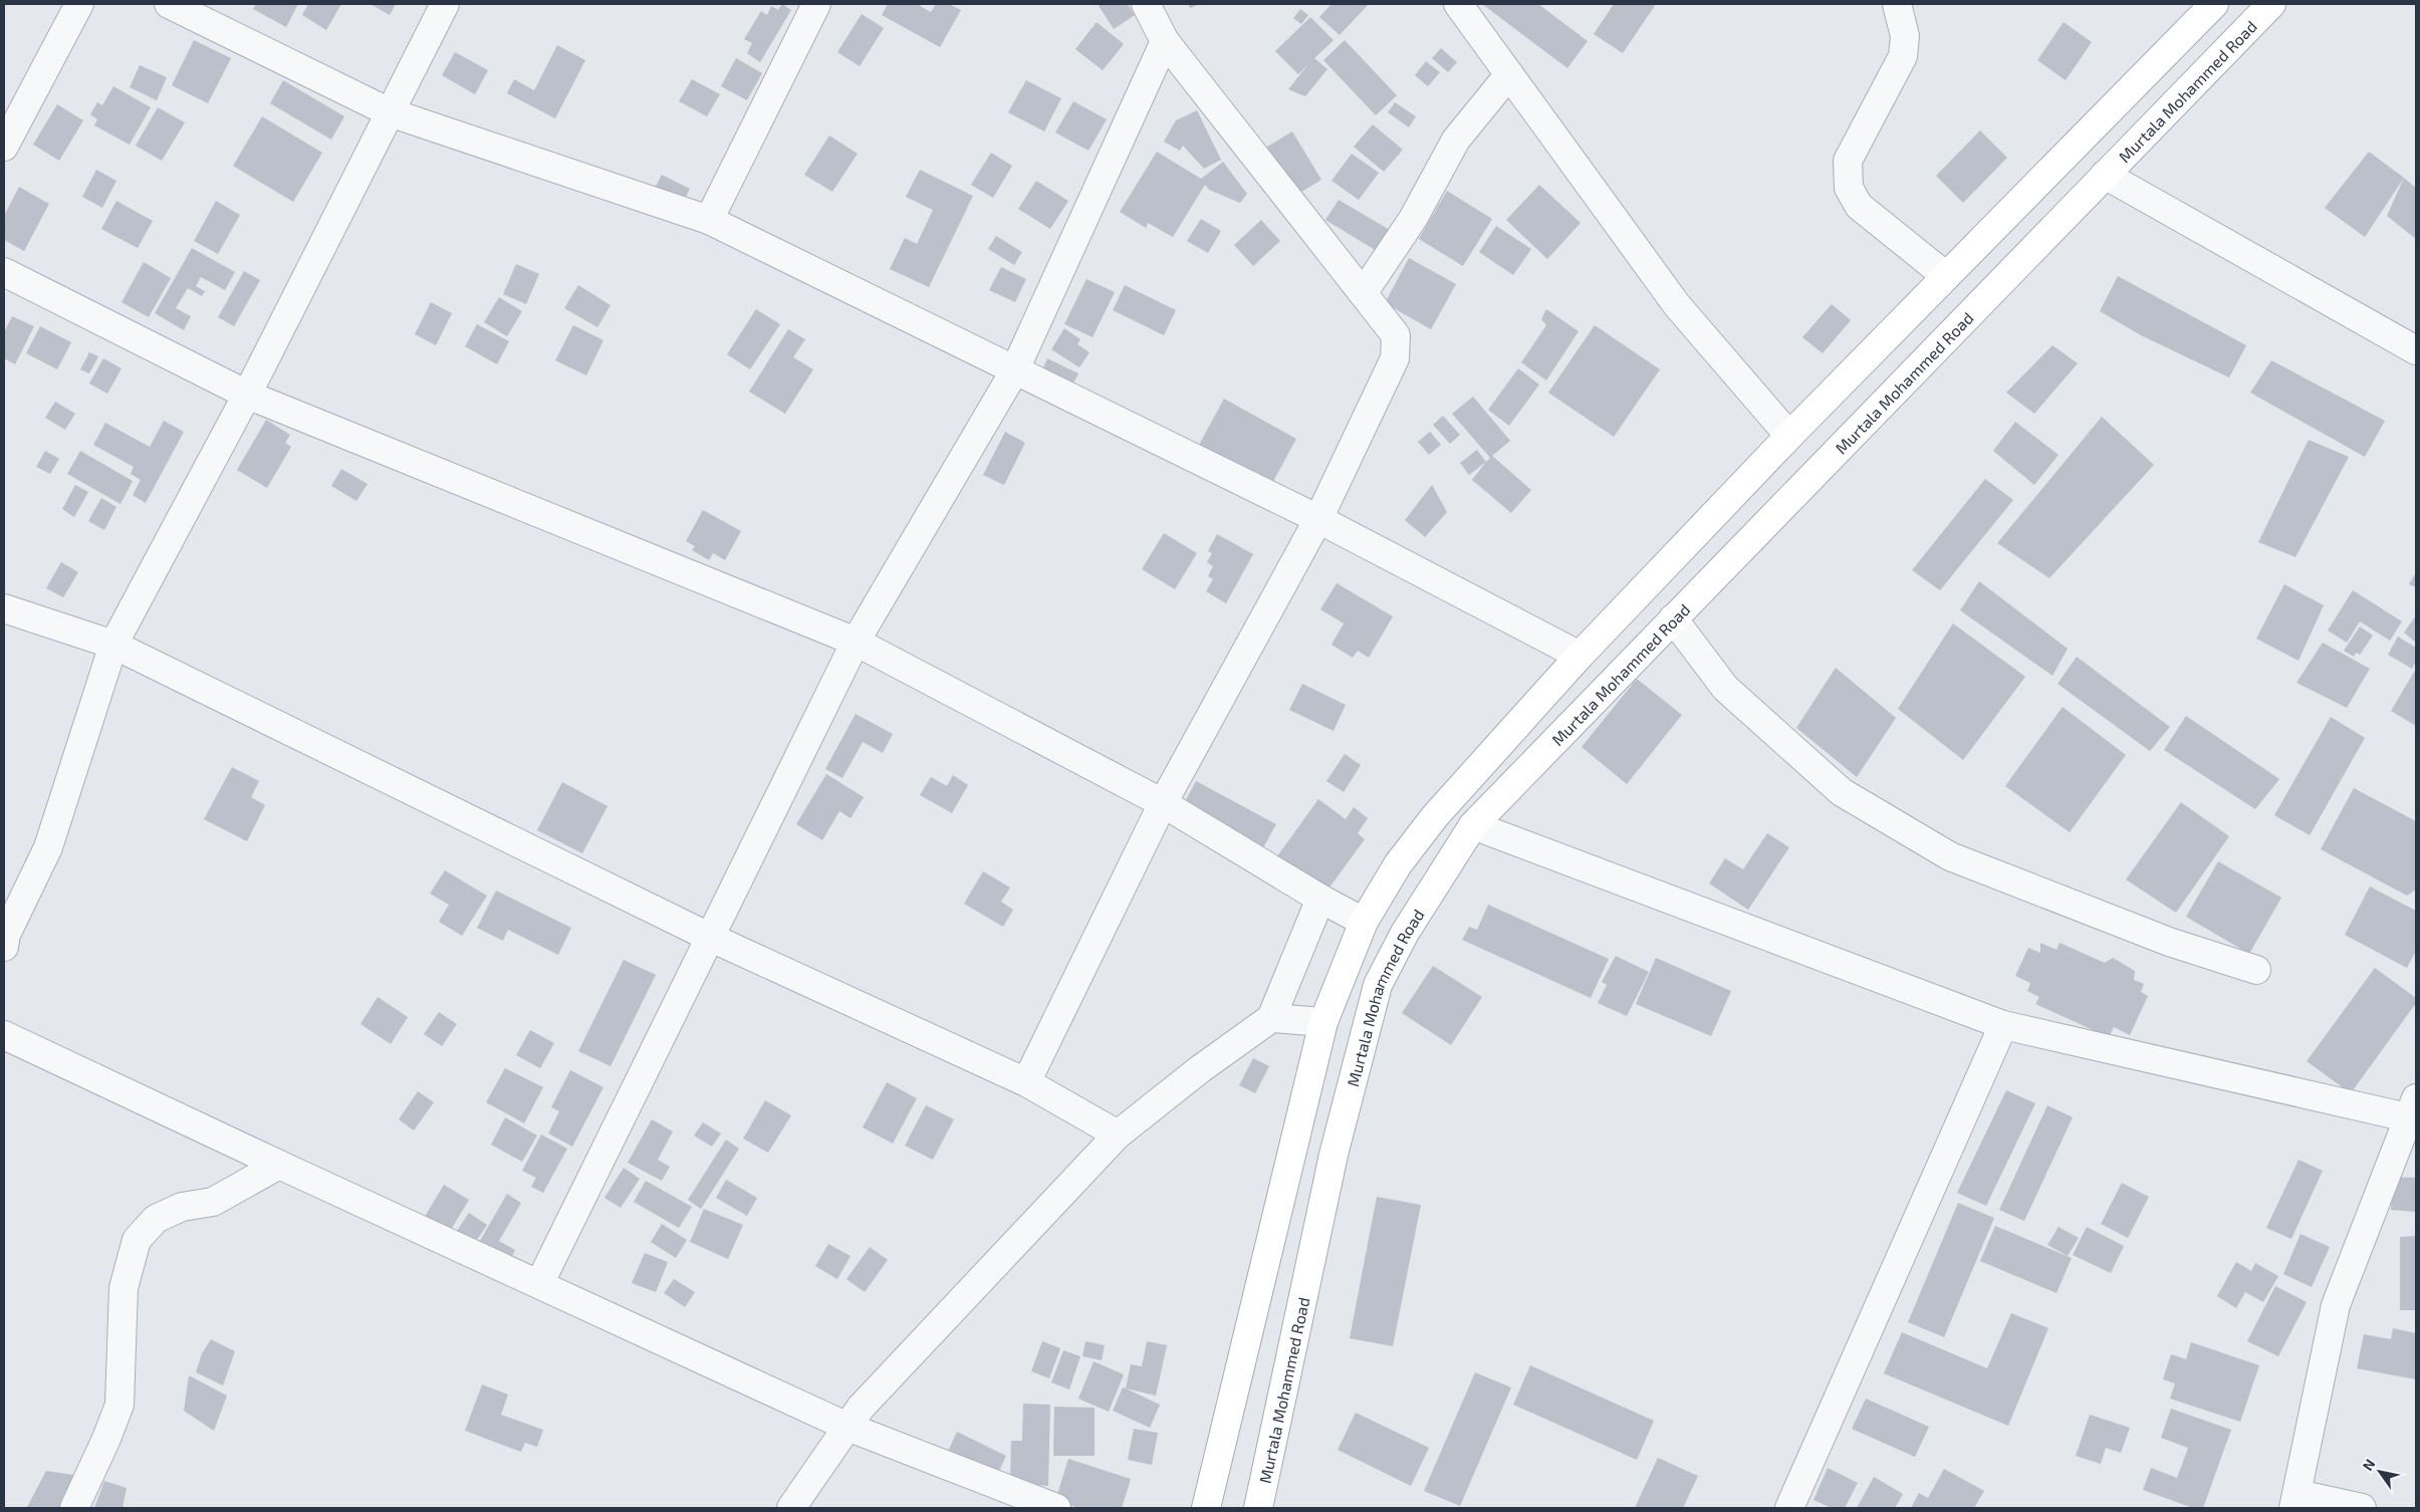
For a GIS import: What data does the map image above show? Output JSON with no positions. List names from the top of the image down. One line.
{"streets":{"main road":["Murtala Mohammed Road"]},"north":"top left"}
